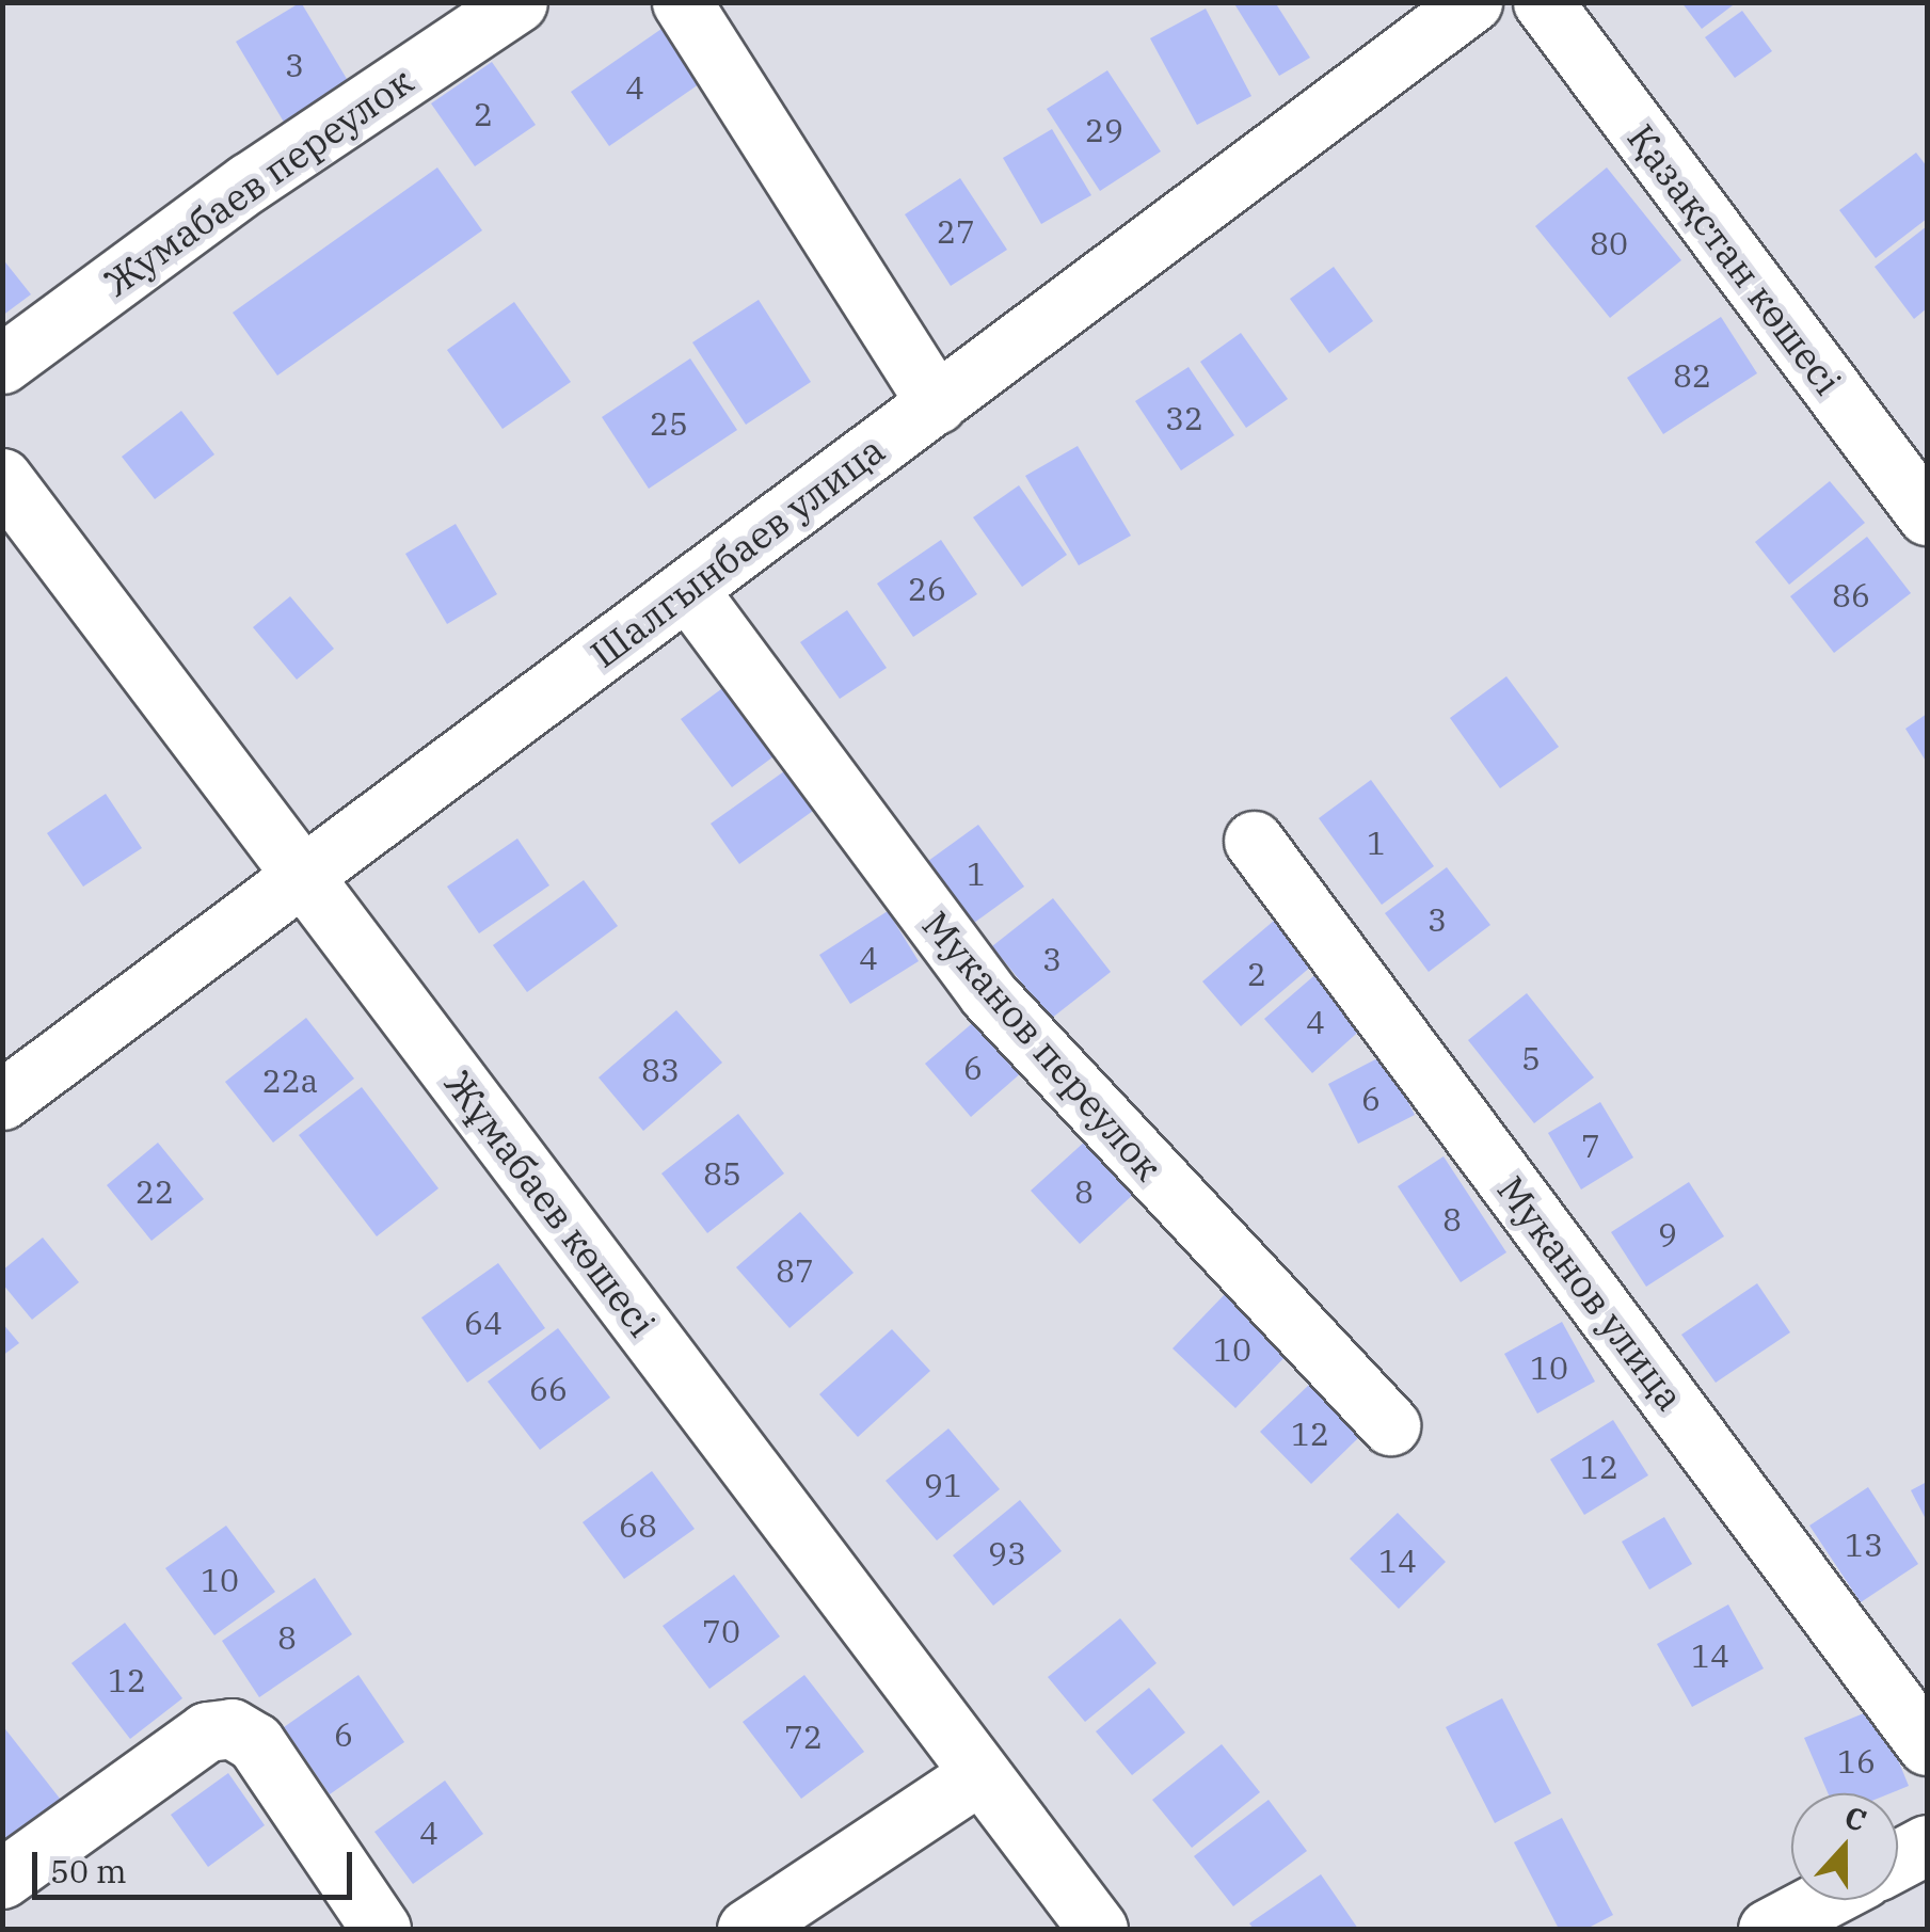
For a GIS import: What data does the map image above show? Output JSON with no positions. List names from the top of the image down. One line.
{"streets":{"street":["Жумабаев переулок","Қазақстан көшесі","Шалгынбаев улица","Муканов переулок","Жұмабаев көшесі","Муканов улица"]},"crossings":[["Шалгынбаев улица","Муканов переулок"],["Шалгынбаев улица","Жұмабаев көшесі"]],"house_numbers":["3","4","2","29","27","80","82","32","25","26","86","1","1","3","4","3","2","4","5","6","83","22а","6","7","85","22","8","8","9","87","64","10","10","66","12","12","91","68","13","93","14","10","70","8","14","12","6","72","16","4"],"scale_bar":"50 m","north":"top"}
